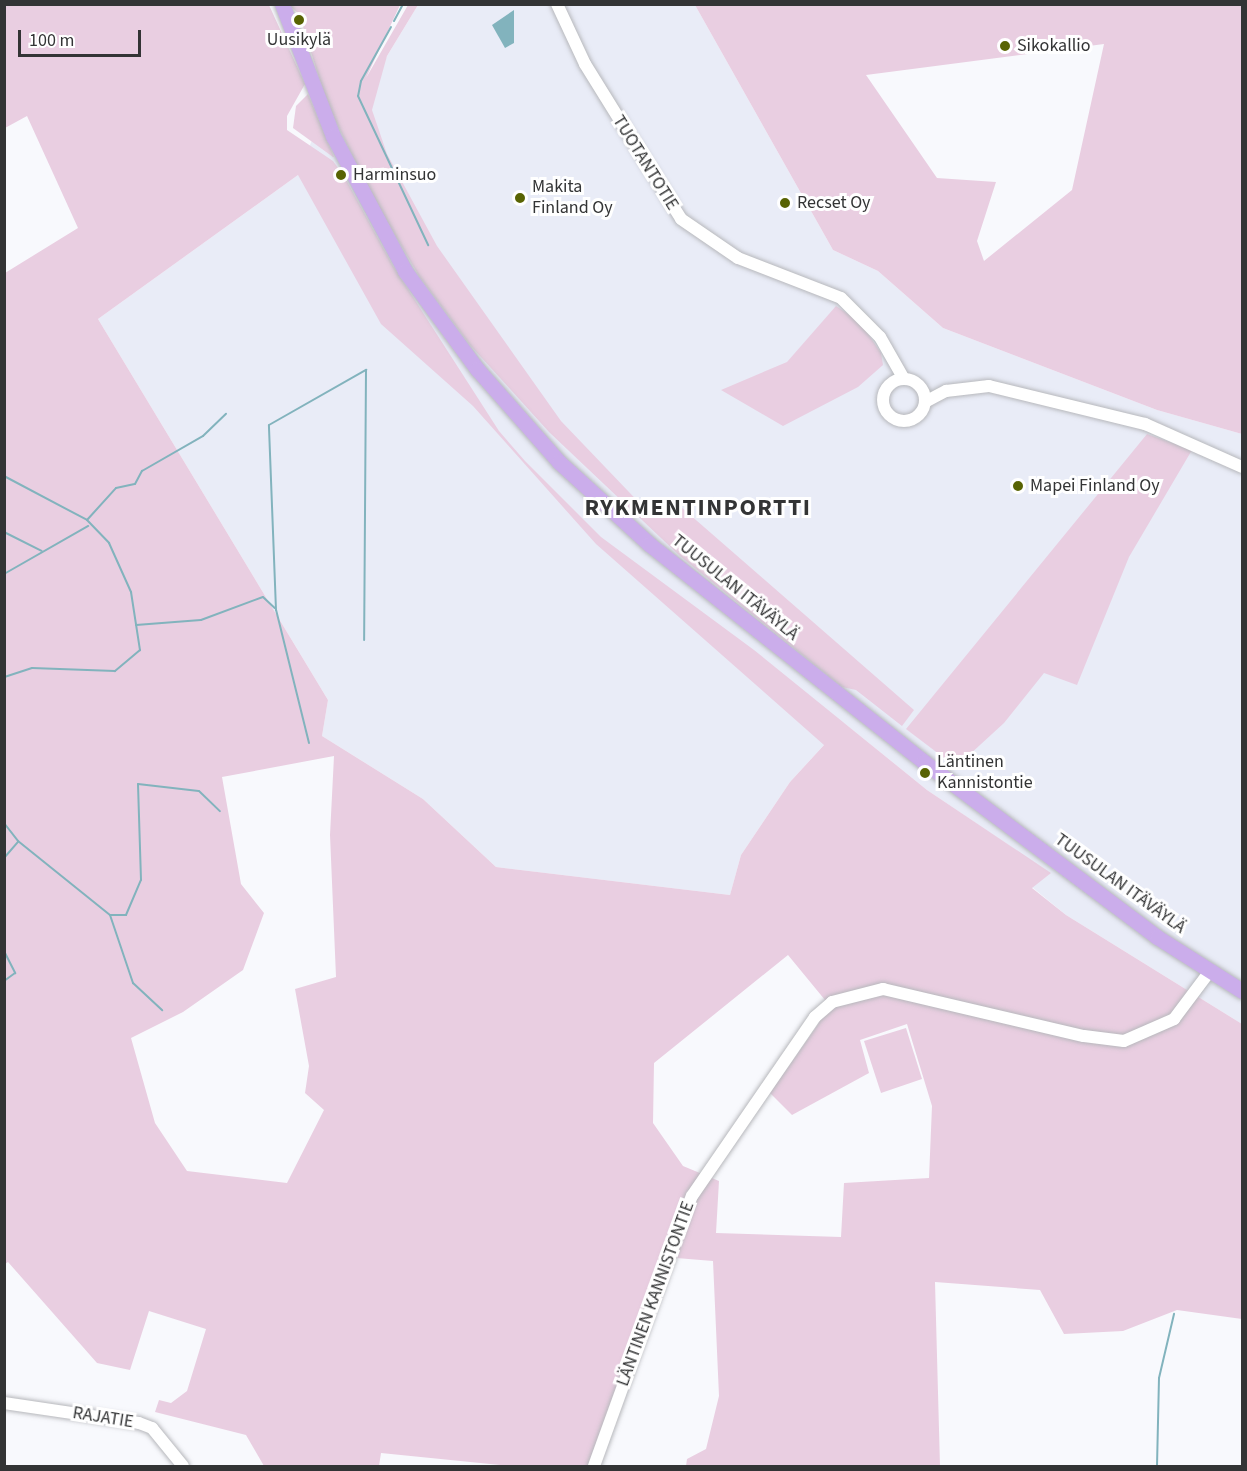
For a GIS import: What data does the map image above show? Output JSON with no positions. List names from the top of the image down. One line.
{"streets":{"main road":["TUUSULAN ITÄVÄYLÄ"],"street":["TUOTANTOTIE","LÄNTINEN KANNISTONTIE","RAJATIE"]},"crossings":[["TUUSULAN ITÄVÄYLÄ","LÄNTINEN KANNISTONTIE"]],"districts":["RYKMENTINPORTTI"],"places":["Uusikylä","Sikokallio","Harminsuo","Makita Finland Oy","Recset Oy","Mapei Finland Oy","Läntinen Kannistontie"],"scale_bar":"100 m"}
